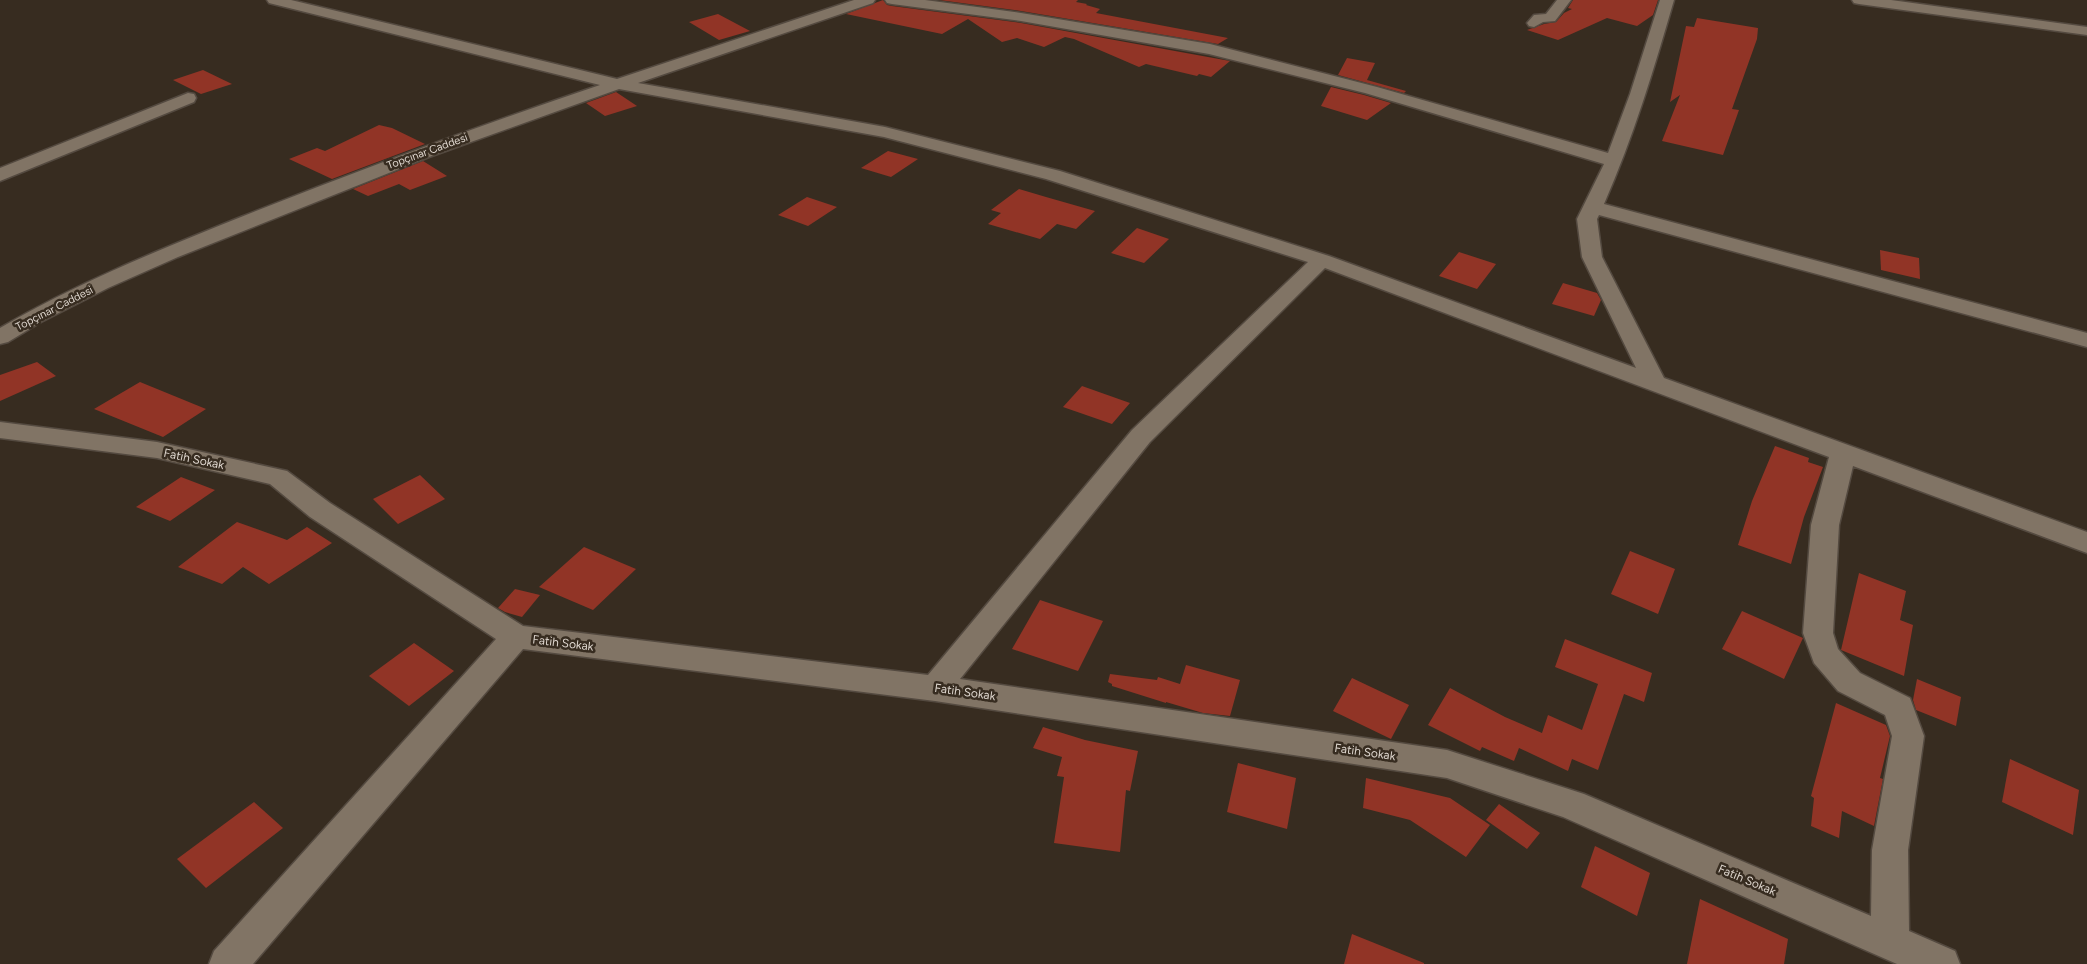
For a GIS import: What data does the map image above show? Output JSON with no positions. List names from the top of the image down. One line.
{"streets":{"street":["Topçınar Caddesi","Fatih Sokak"]}}
